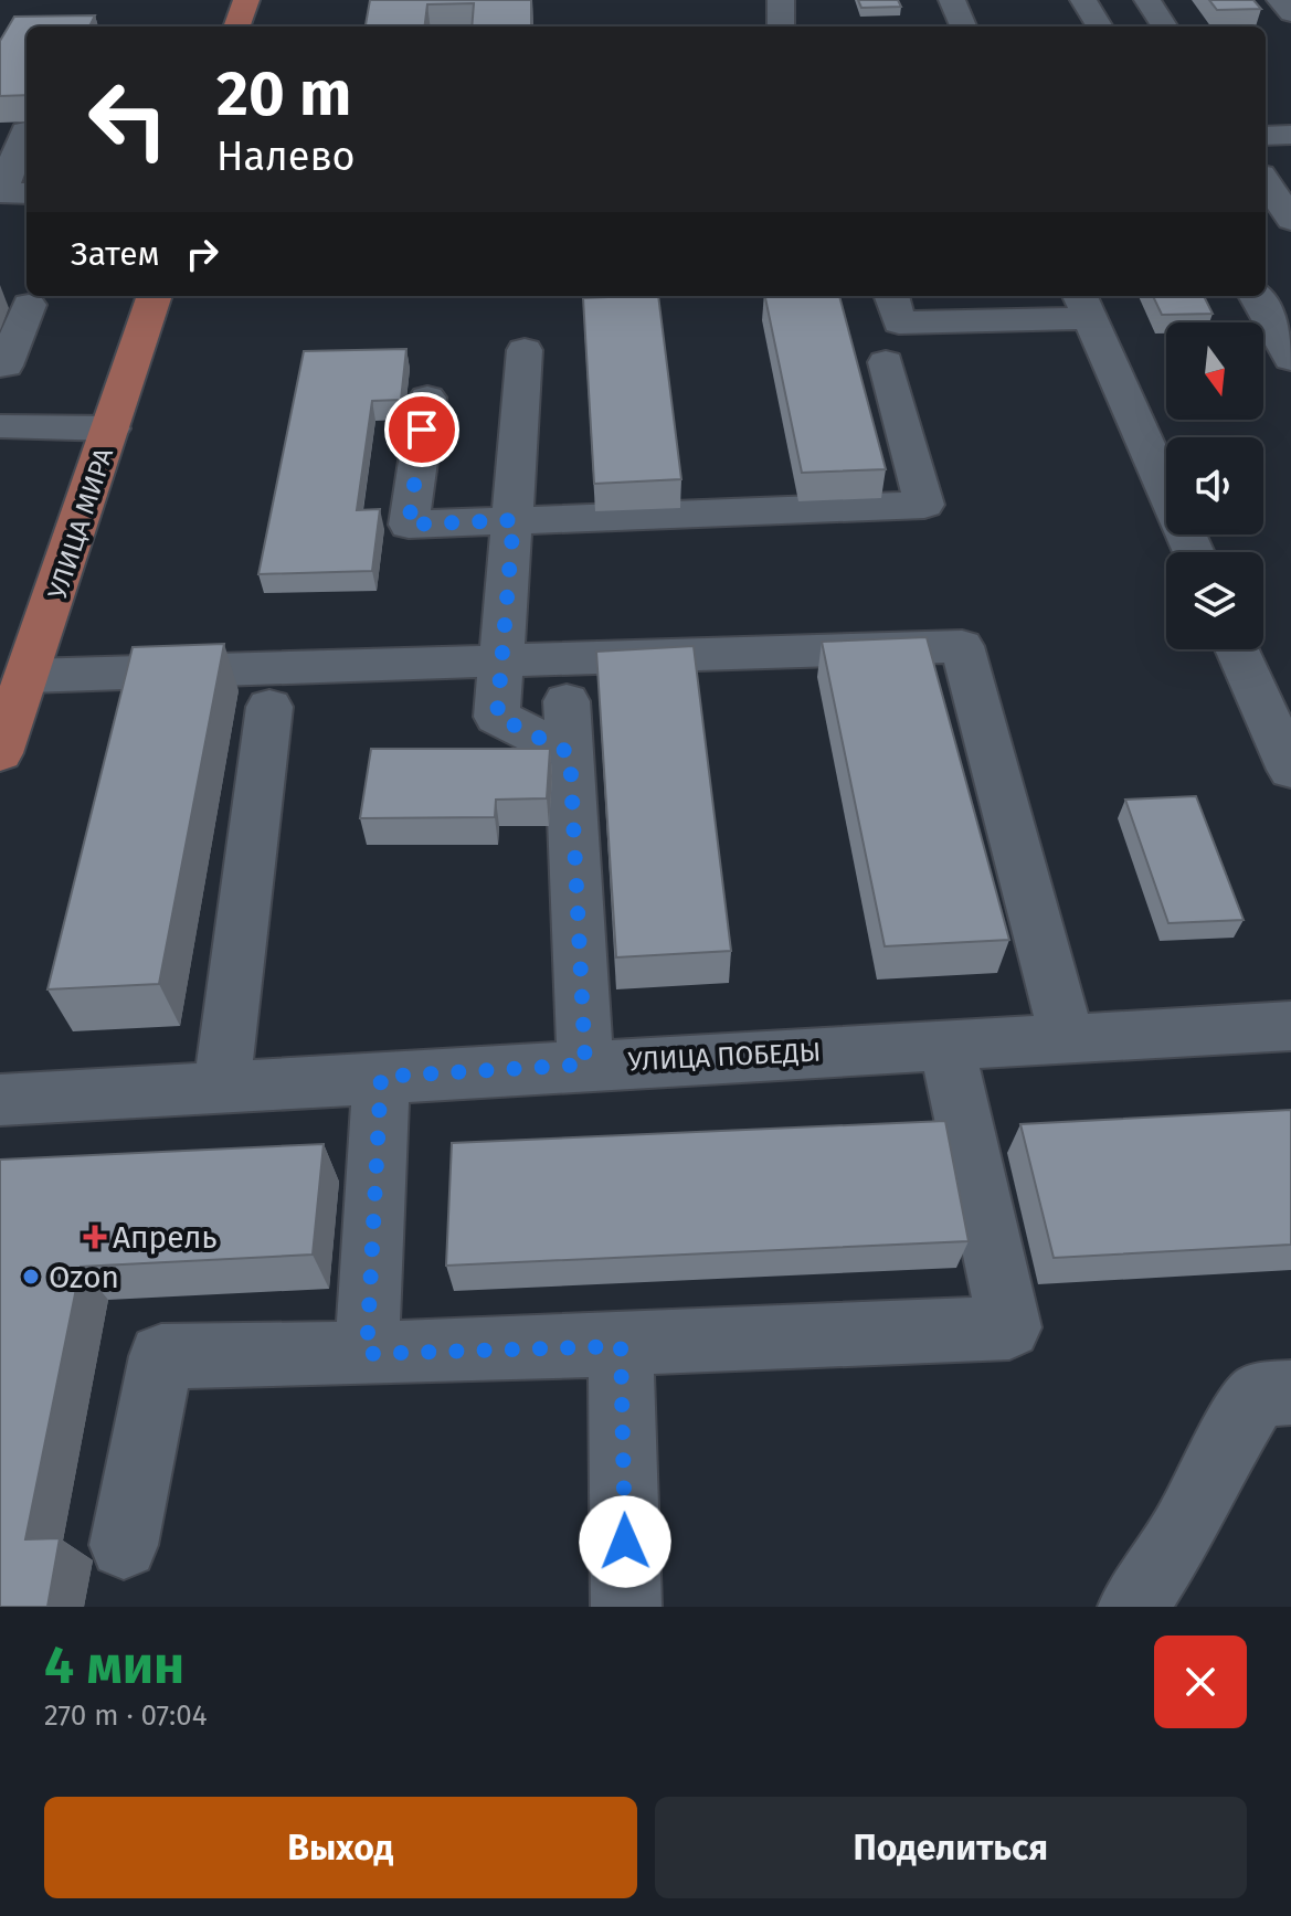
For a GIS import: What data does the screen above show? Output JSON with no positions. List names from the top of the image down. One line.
{"streets":{"main road":["УЛИЦА МИРА"],"street":["УЛИЦА ПОБЕДЫ"]},"places":{"health":["Апрель"],"other":["Ozon"]},"north":"bottom","page":{"turn":["20 m","Налево"],"then":"Затем","heading":["4 мин","270 m · 07:04"],"buttons":["Выход","Поделиться"]}}
